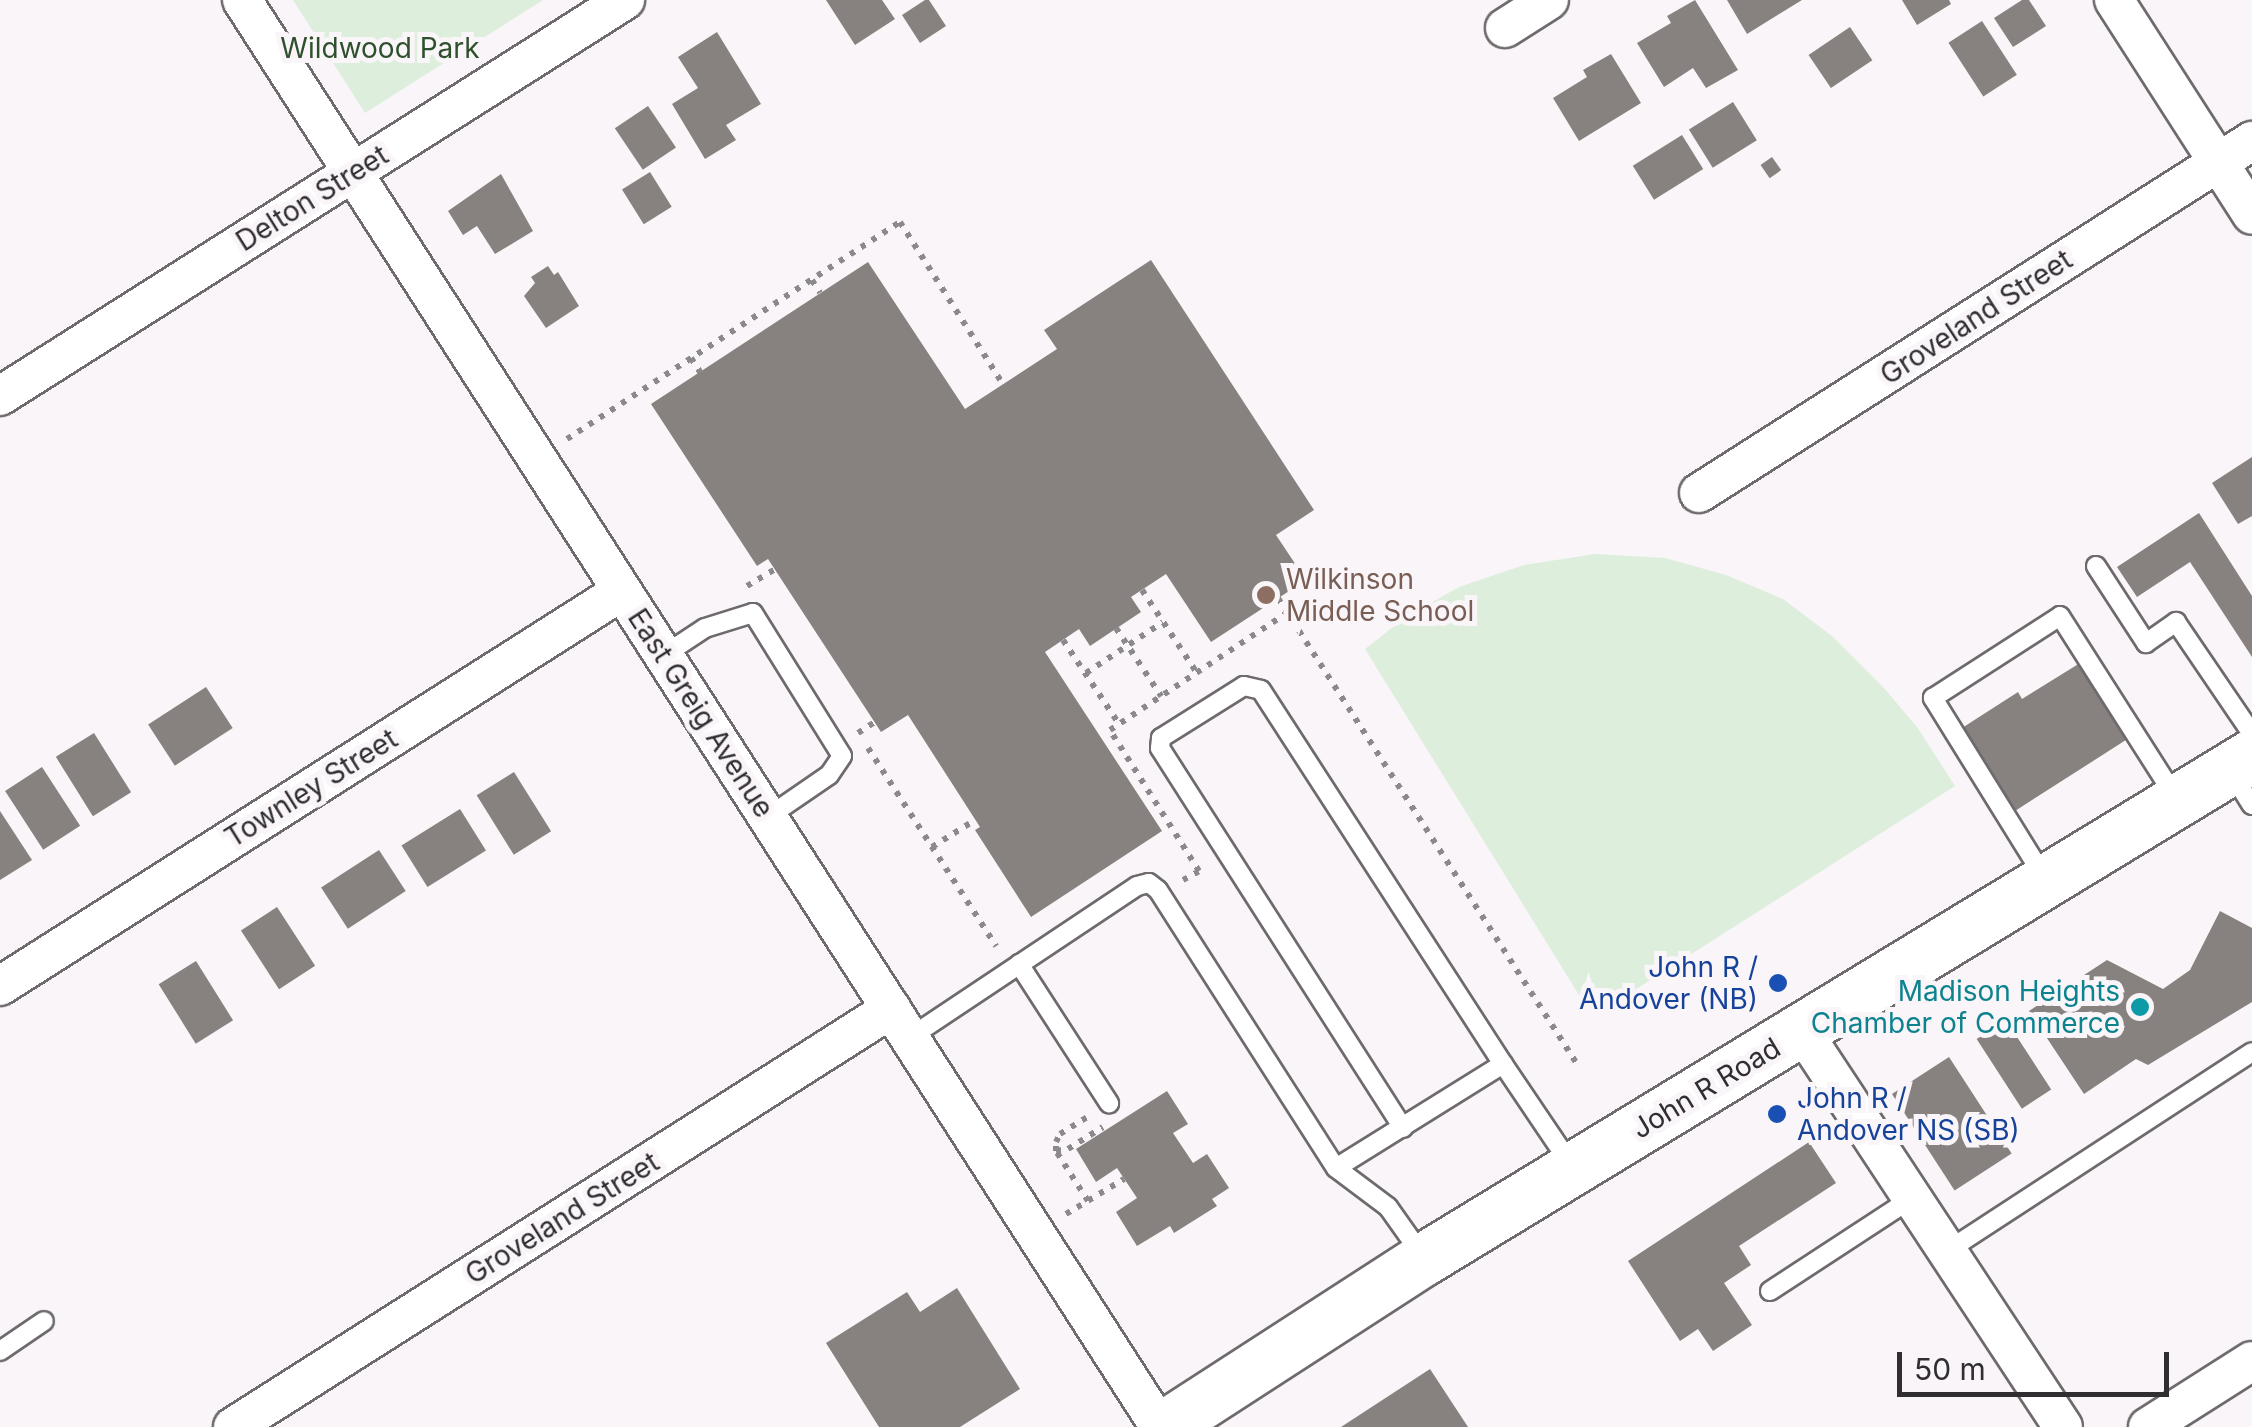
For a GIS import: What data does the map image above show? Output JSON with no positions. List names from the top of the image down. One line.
{"streets":{"main road":["John R Road"],"street":["Delton Street","Groveland Street","East Greig Avenue","Townley Street"]},"crossings":[["Delton Street","East Greig Avenue"],["Groveland Street","East Greig Avenue"],["East Greig Avenue","Townley Street"],["East Greig Avenue","John R Road"]],"parks":["Wildwood Park"],"places":["Wilkinson Middle School","John R / Andover (NB)","Madison Heights Chamber of Commerce","John R / Andover NS (SB)"],"scale_bar":"50 m"}
